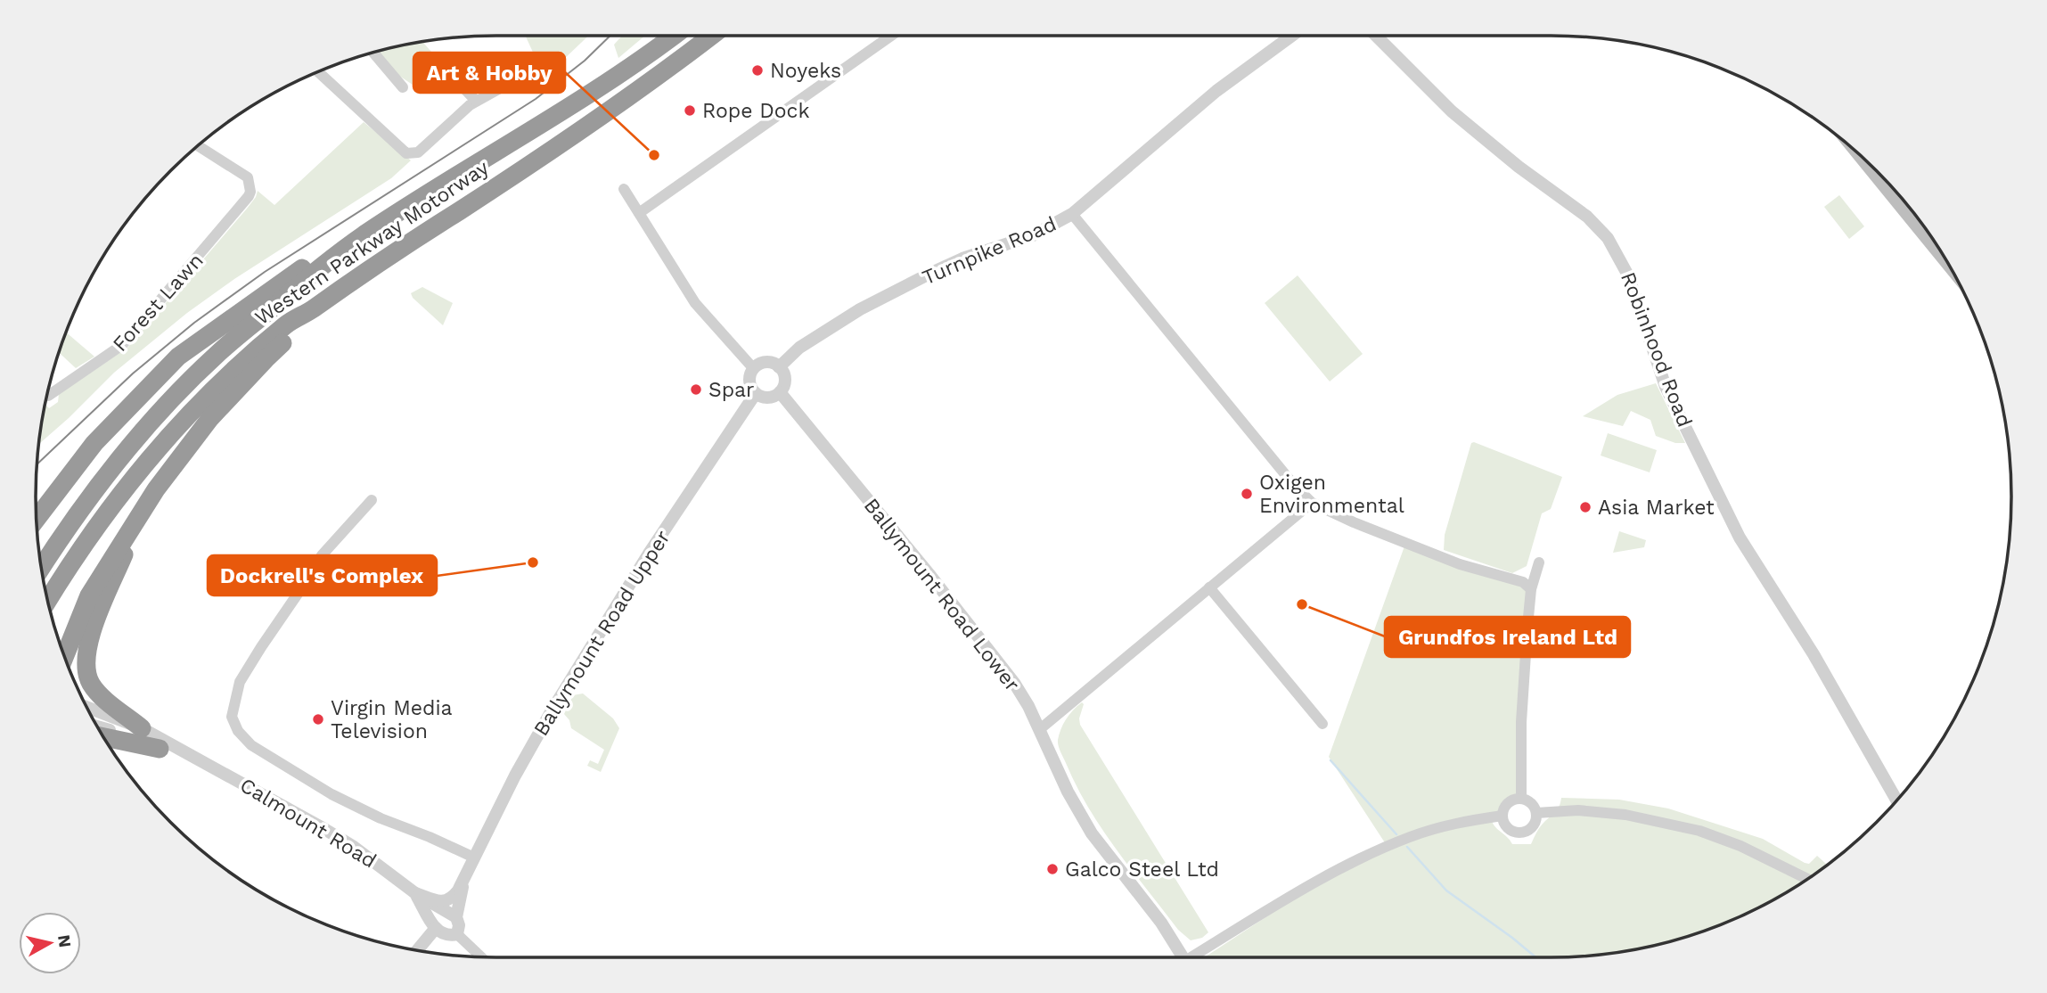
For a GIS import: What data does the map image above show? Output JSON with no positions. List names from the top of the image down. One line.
{"streets":{"highway":["Western Parkway Motorway"],"street":["Turnpike Road","Forest Lawn","Robinhood Road","Ballymount Road Lower","Ballymount Road Upper","Calmount Road"]},"crossings":[["Turnpike Road","Ballymount Road Lower"],["Turnpike Road","Ballymount Road Upper"],["Ballymount Road Lower","Ballymount Road Upper"],["Ballymount Road Upper","Calmount Road"]],"places":["Noyeks","Rope Dock","Art & Hobby","Spar","Oxigen Environmental","Asia Market","Dockrell's Complex","Grundfos Ireland Ltd","Virgin Media Television","Galco Steel Ltd"],"north":"right"}
